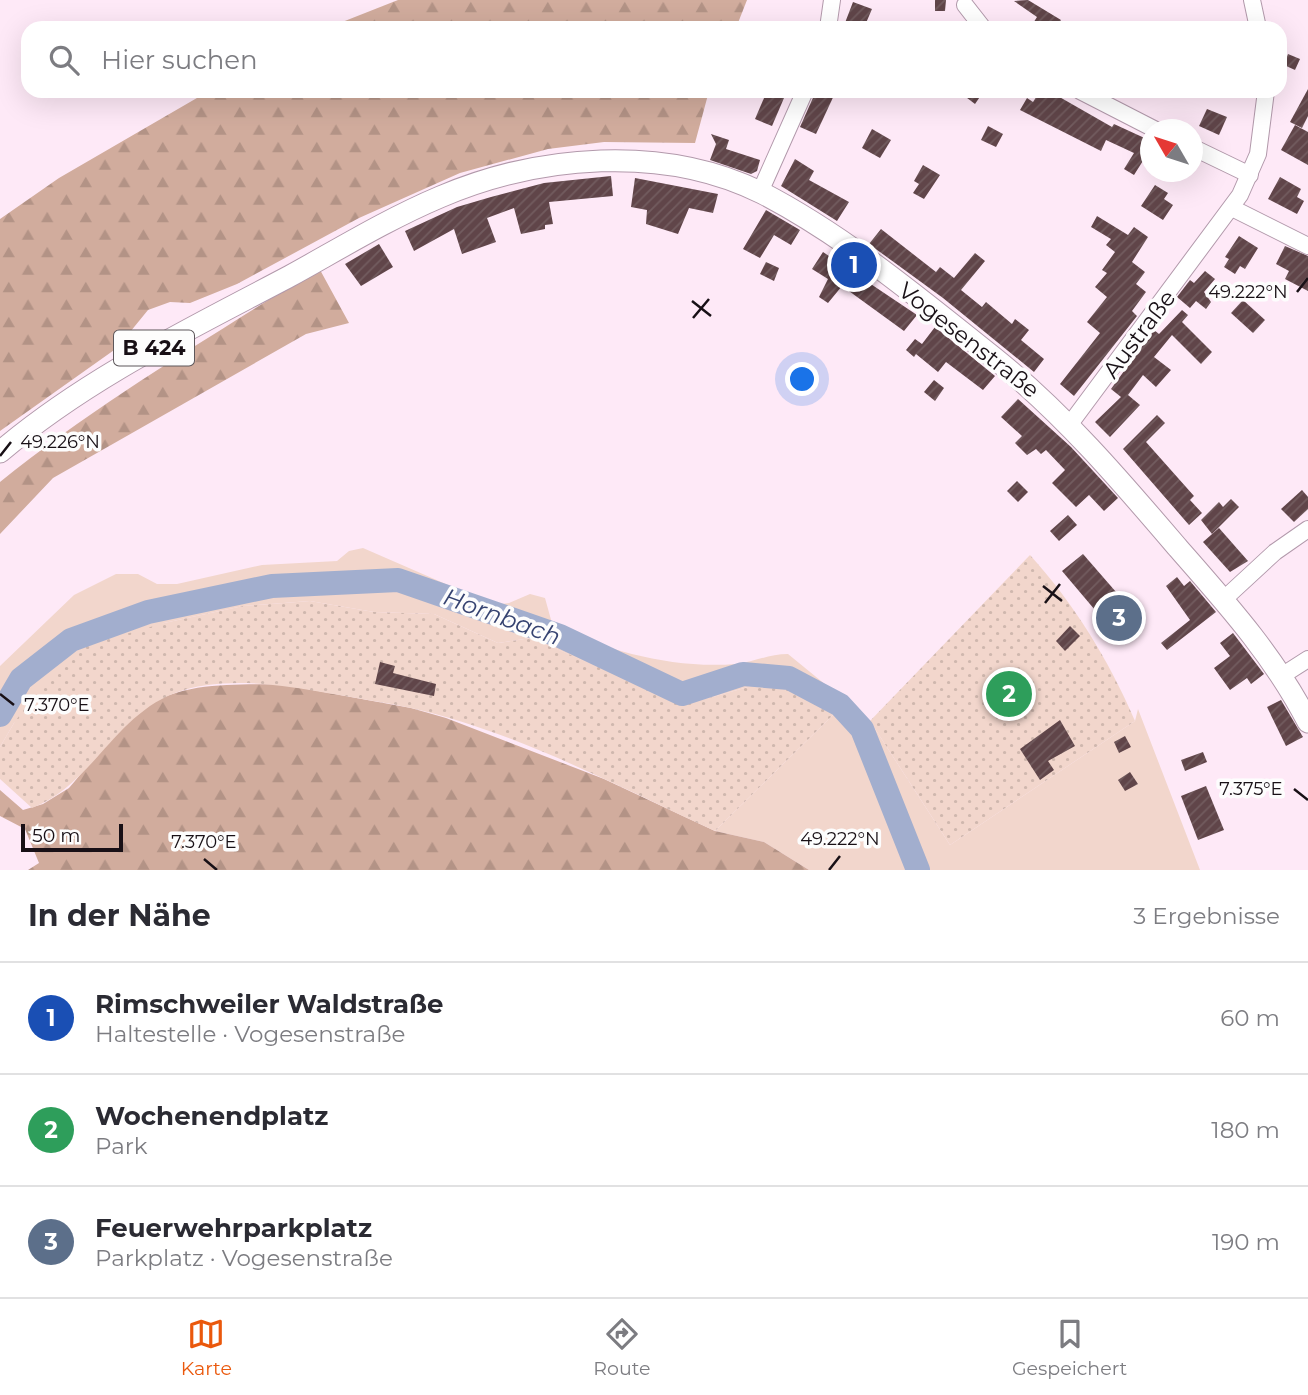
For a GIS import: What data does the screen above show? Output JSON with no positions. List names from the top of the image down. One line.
{"streets":{"main road":["Vogesenstraße","B 424"],"street":["Austraße"]},"crossings":[["Austraße","Vogesenstraße"]],"water":["Hornbach"],"scale_bar":"50 m","north":"top left","page":{"search":"Hier suchen","pins":["1","3","2"],"scale":"50 m","heading":["In der Nähe","3 Ergebnisse"],"list":[{"mark":"1","name":"Rimschweiler Waldstraße","note":"Haltestelle · Vogesenstraße","value":"60 m"},{"mark":"2","name":"Wochenendplatz","note":"Park","value":"180 m"},{"mark":"3","name":"Feuerwehrparkplatz","note":"Parkplatz · Vogesenstraße","value":"190 m"}],"nav":["Karte","Route","Gespeichert"]},"coordinates":["49.222°N","49.226°N","7.370°E","7.375°E"]}
